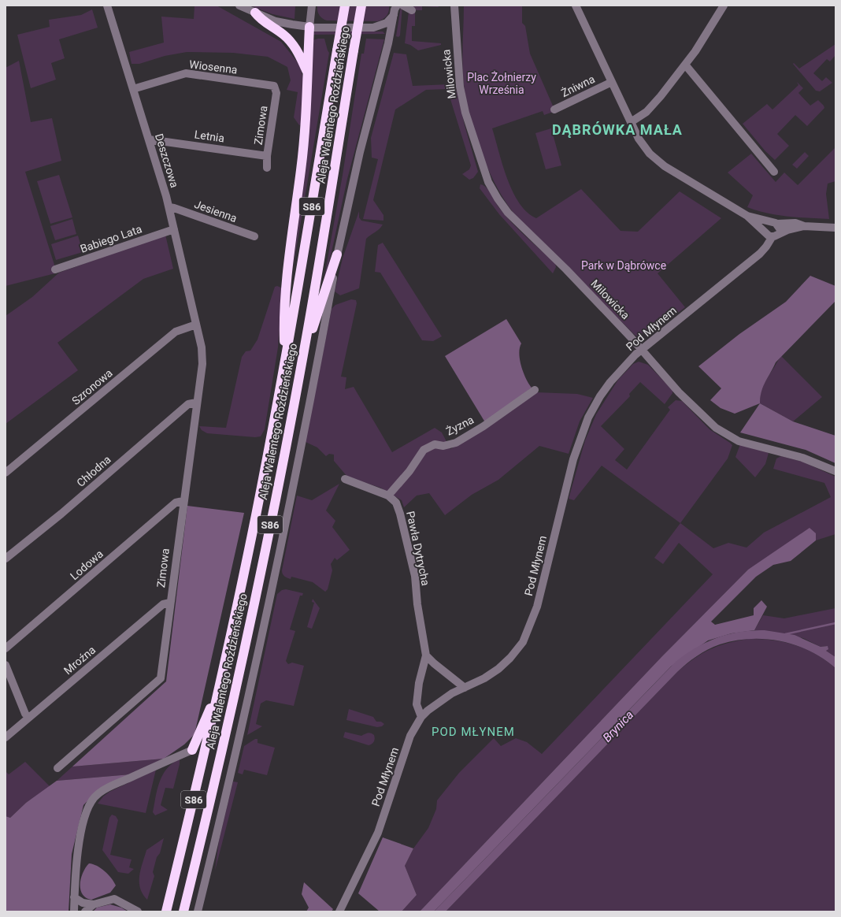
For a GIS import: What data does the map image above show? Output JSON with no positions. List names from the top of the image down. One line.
{"streets":{"highway":["Aleja Walentego Roździeńskiego","S86"],"street":["Wiosenna","Milowicka","Żniwna","Zimowa","Letnia","Deszczowa","Jesienna","Babiego Lata","Pod Młynem","Szronowa","Żyzna","Chłodna","Pawła Dytrycha","Lodowa","Mroźna"]},"crossings":[["Wiosenna","Zimowa"],["Wiosenna","Deszczowa"],["Milowicka","Pod Młynem"],["Zimowa","Letnia"],["Zimowa","Deszczowa"],["Zimowa","Szronowa"],["Zimowa","Chłodna"],["Zimowa","Lodowa"],["Zimowa","Mroźna"],["Letnia","Deszczowa"],["Deszczowa","Jesienna"],["Deszczowa","Babiego Lata"],["Deszczowa","Szronowa"],["Pod Młynem","Pawła Dytrycha"],["Żyzna","Pawła Dytrycha"]],"districts":["DĄBRÓWKA MAŁA","POD MŁYNEM"],"water":["Brynica"],"parks":["Plac Żołnierzy Września","Park w Dąbrówce"]}
